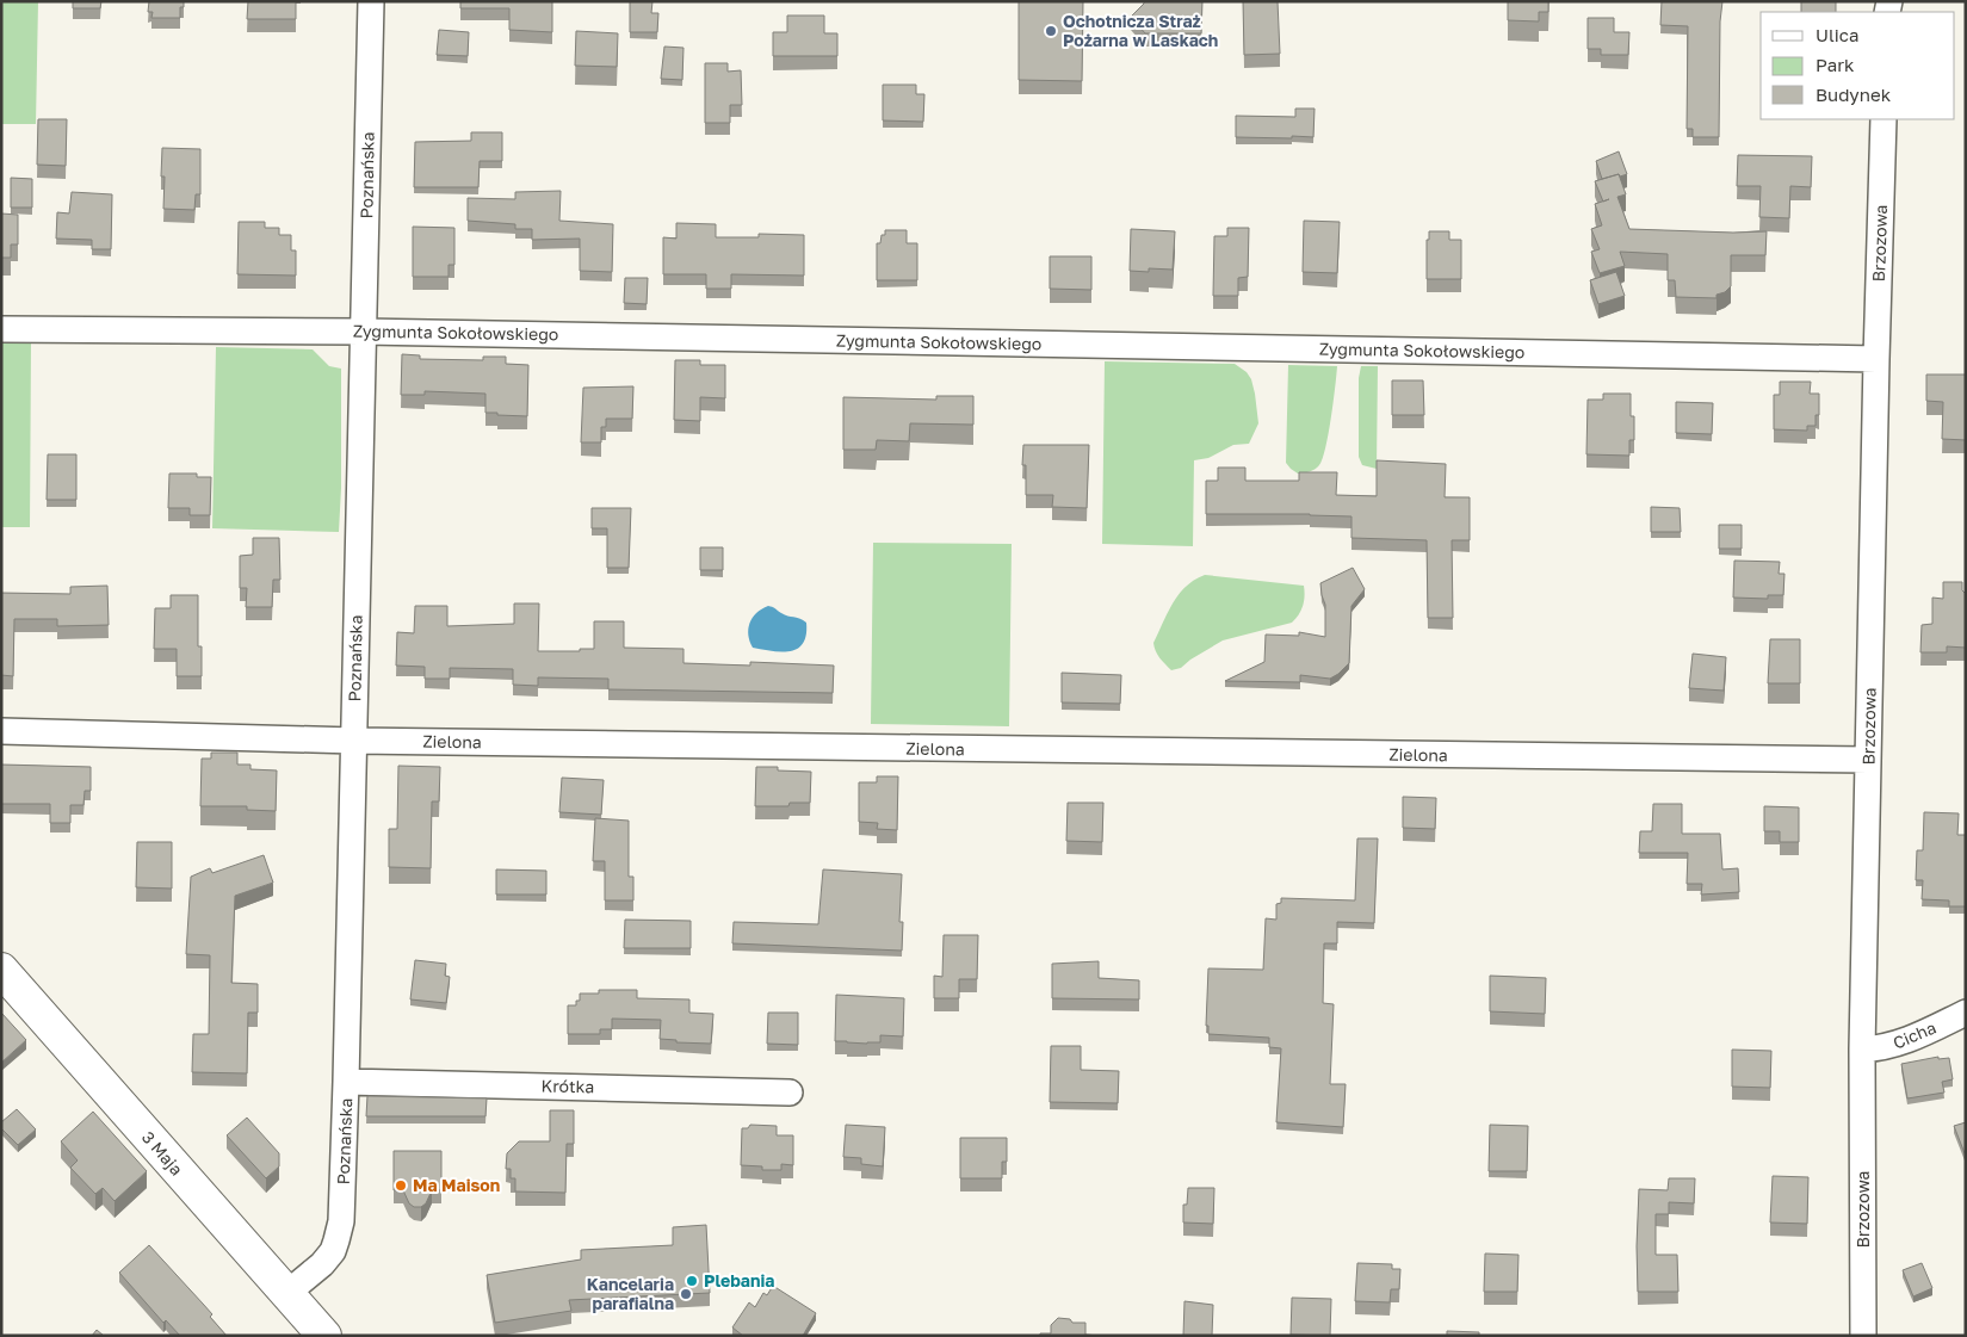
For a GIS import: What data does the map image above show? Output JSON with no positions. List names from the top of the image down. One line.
{"streets":{"street":["Poznańska","Brzozowa","Zygmunta Sokołowskiego","Zielona","Cicha","Krótka","3 Maja"]},"crossings":[["Poznańska","Zygmunta Sokołowskiego"],["Poznańska","Zielona"],["Poznańska","Krótka"],["Poznańska","3 Maja"],["Brzozowa","Zygmunta Sokołowskiego"],["Brzozowa","Zielona"],["Brzozowa","Cicha"]],"places":["Ochotnicza Straż Pożarna w Laskach","Ma Maison","Plebania","Kancelaria parafialna"],"legend":["Ulica","Park","Budynek"]}
